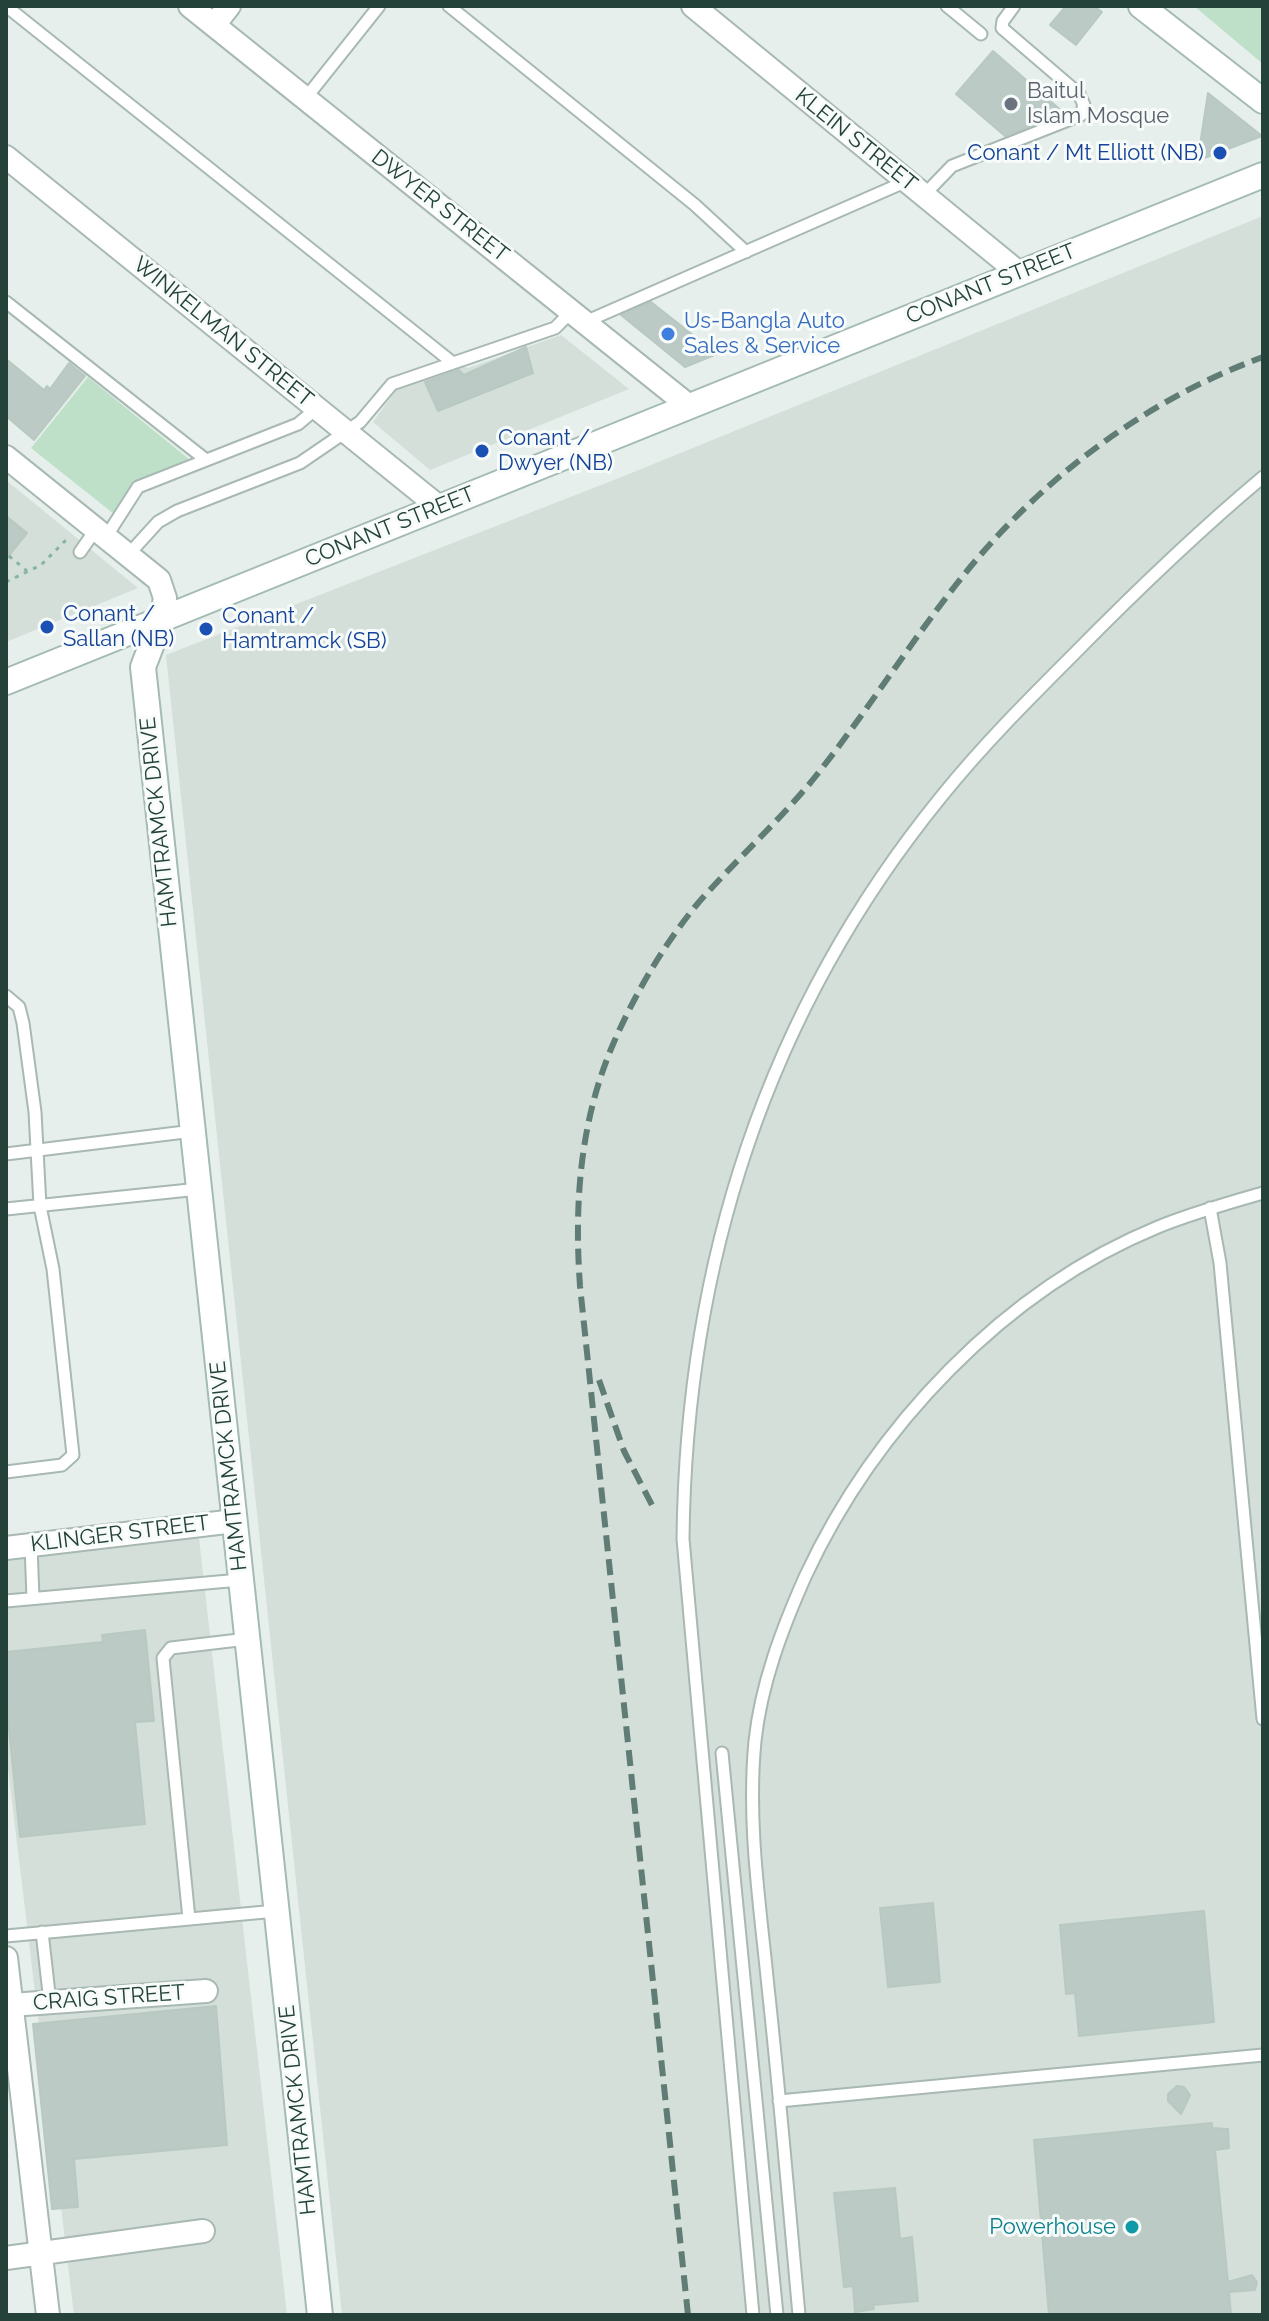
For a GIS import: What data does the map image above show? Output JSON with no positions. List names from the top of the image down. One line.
{"streets":{"street":["KLEIN STREET","DWYER STREET","CONANT STREET","WINKELMAN STREET","HAMTRAMCK DRIVE","KLINGER STREET","CRAIG STREET"]},"crossings":[["KLEIN STREET","CONANT STREET"],["DWYER STREET","CONANT STREET"],["CONANT STREET","WINKELMAN STREET"],["CONANT STREET","HAMTRAMCK DRIVE"],["HAMTRAMCK DRIVE","KLINGER STREET"]],"places":["Baitul Islam Mosque","Conant / Mt Elliott (NB)","Us-Bangla Auto Sales & Service","Conant / Dwyer (NB)","Conant / Sallan (NB)","Conant / Hamtramck (SB)","Powerhouse"]}
